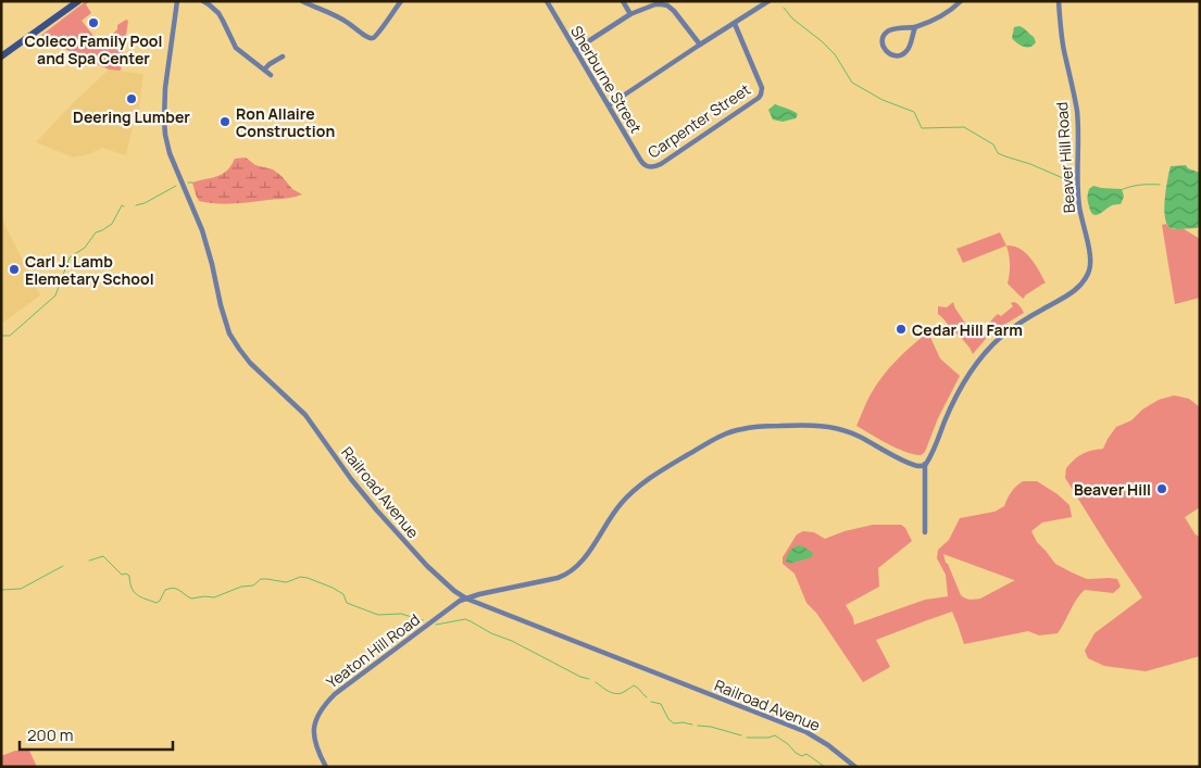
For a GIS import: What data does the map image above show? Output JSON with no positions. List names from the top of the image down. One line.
{"streets":{"street":["Sherburne Street","Carpenter Street","Beaver Hill Road","Railroad Avenue","Yeaton Hill Road"]},"crossings":[["Sherburne Street","Carpenter Street"],["Railroad Avenue","Yeaton Hill Road"]],"places":["Coleco Family Pool and Spa Center","Deering Lumber","Ron Allaire Construction","Carl J. Lamb Elemetary School","Cedar Hill Farm","Beaver Hill"],"scale_bar":"200 m"}
